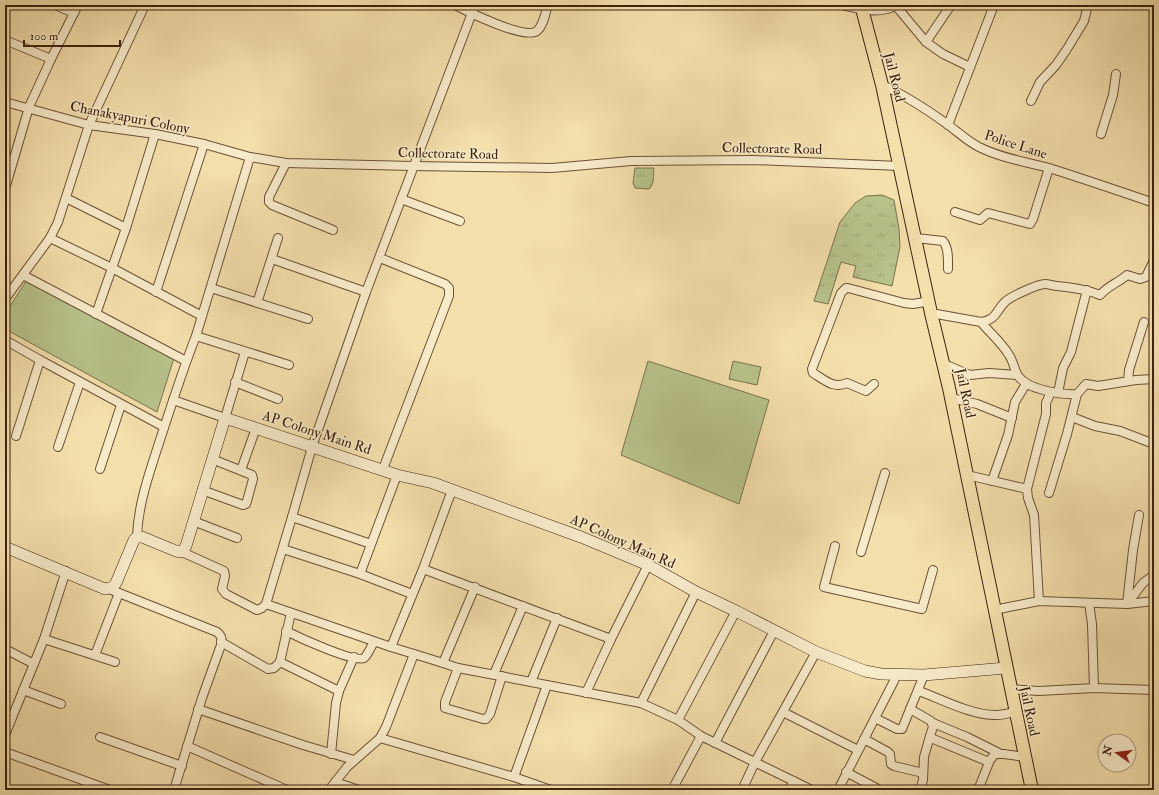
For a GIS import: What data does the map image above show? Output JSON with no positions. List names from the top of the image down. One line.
{"streets":{"main road":["Jail Road"],"street":["Chanakyapuri Colony","Police Lane","Collectorate Road","AP Colony Main Rd"]},"crossings":[["Jail Road","Police Lane"],["Jail Road","Collectorate Road"],["Jail Road","AP Colony Main Rd"],["Chanakyapuri Colony","Collectorate Road"]],"scale_bar":"100 m","north":"left"}
